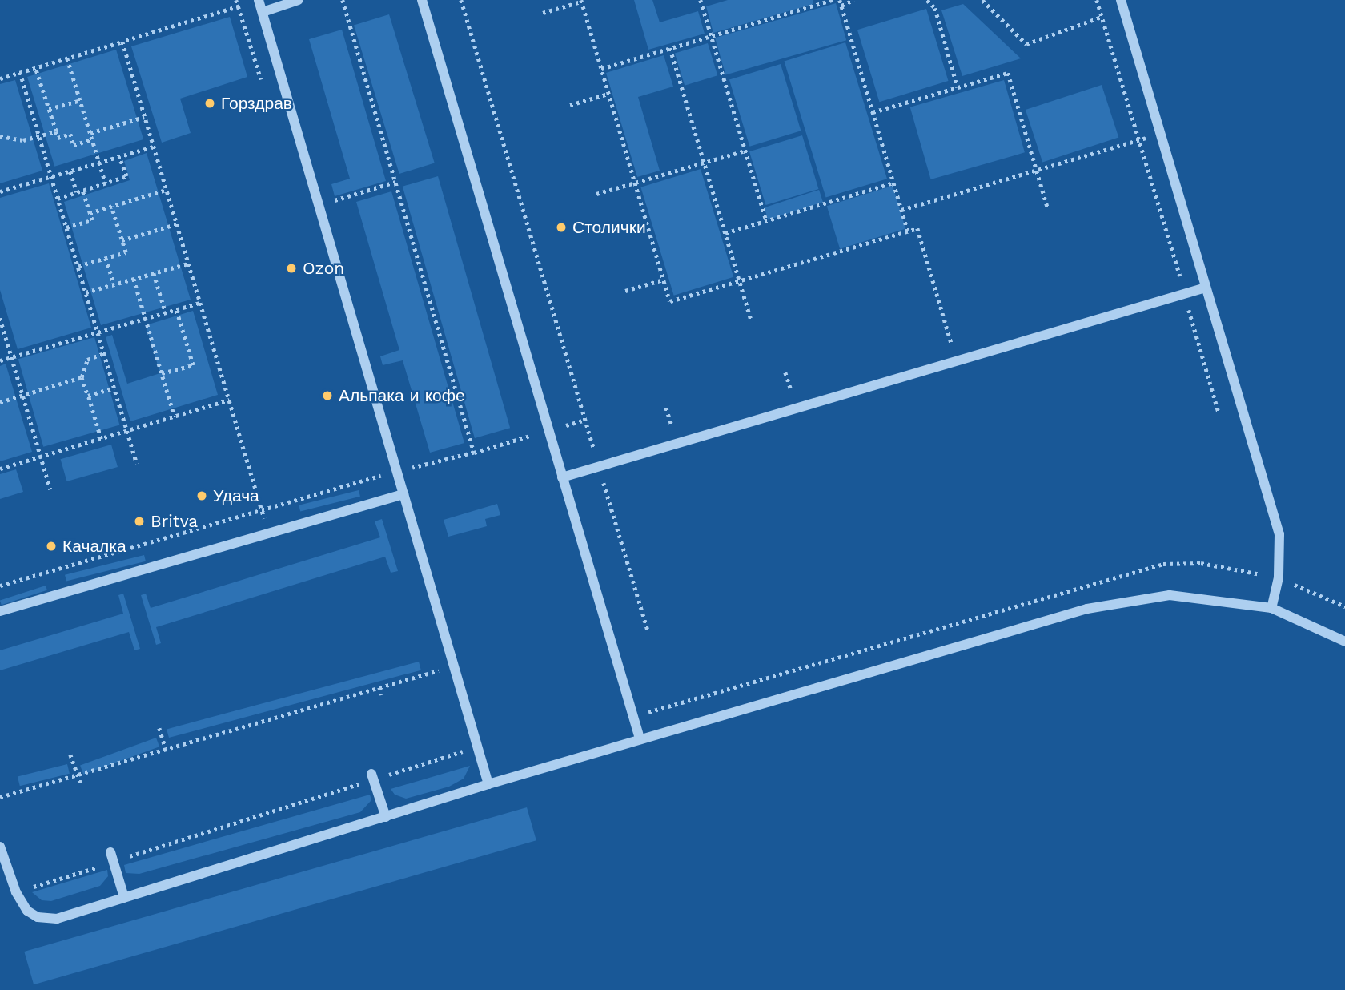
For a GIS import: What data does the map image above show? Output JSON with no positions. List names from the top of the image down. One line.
{"places":["Горздрав","Столички","Ozon","Альпака и кофе","Удача","Britva","Качалка"]}
